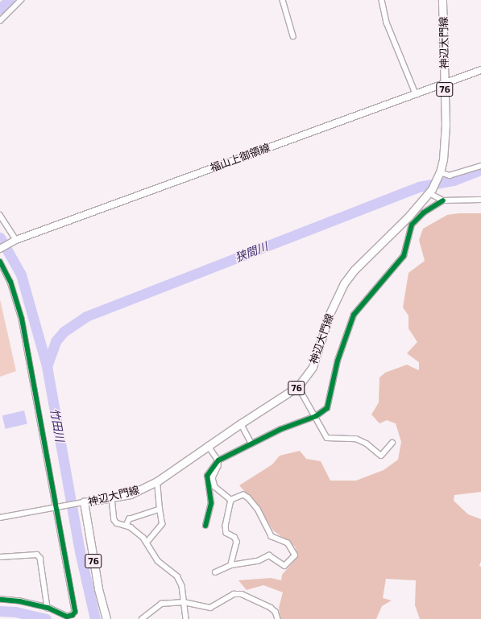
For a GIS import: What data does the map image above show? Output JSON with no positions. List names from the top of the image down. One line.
{"streets":{"main road":["神辺大門線","76","福山上御領線"]},"crossings":[["神辺大門線","福山上御領線"]],"water":["狭間川","竹田川"]}
